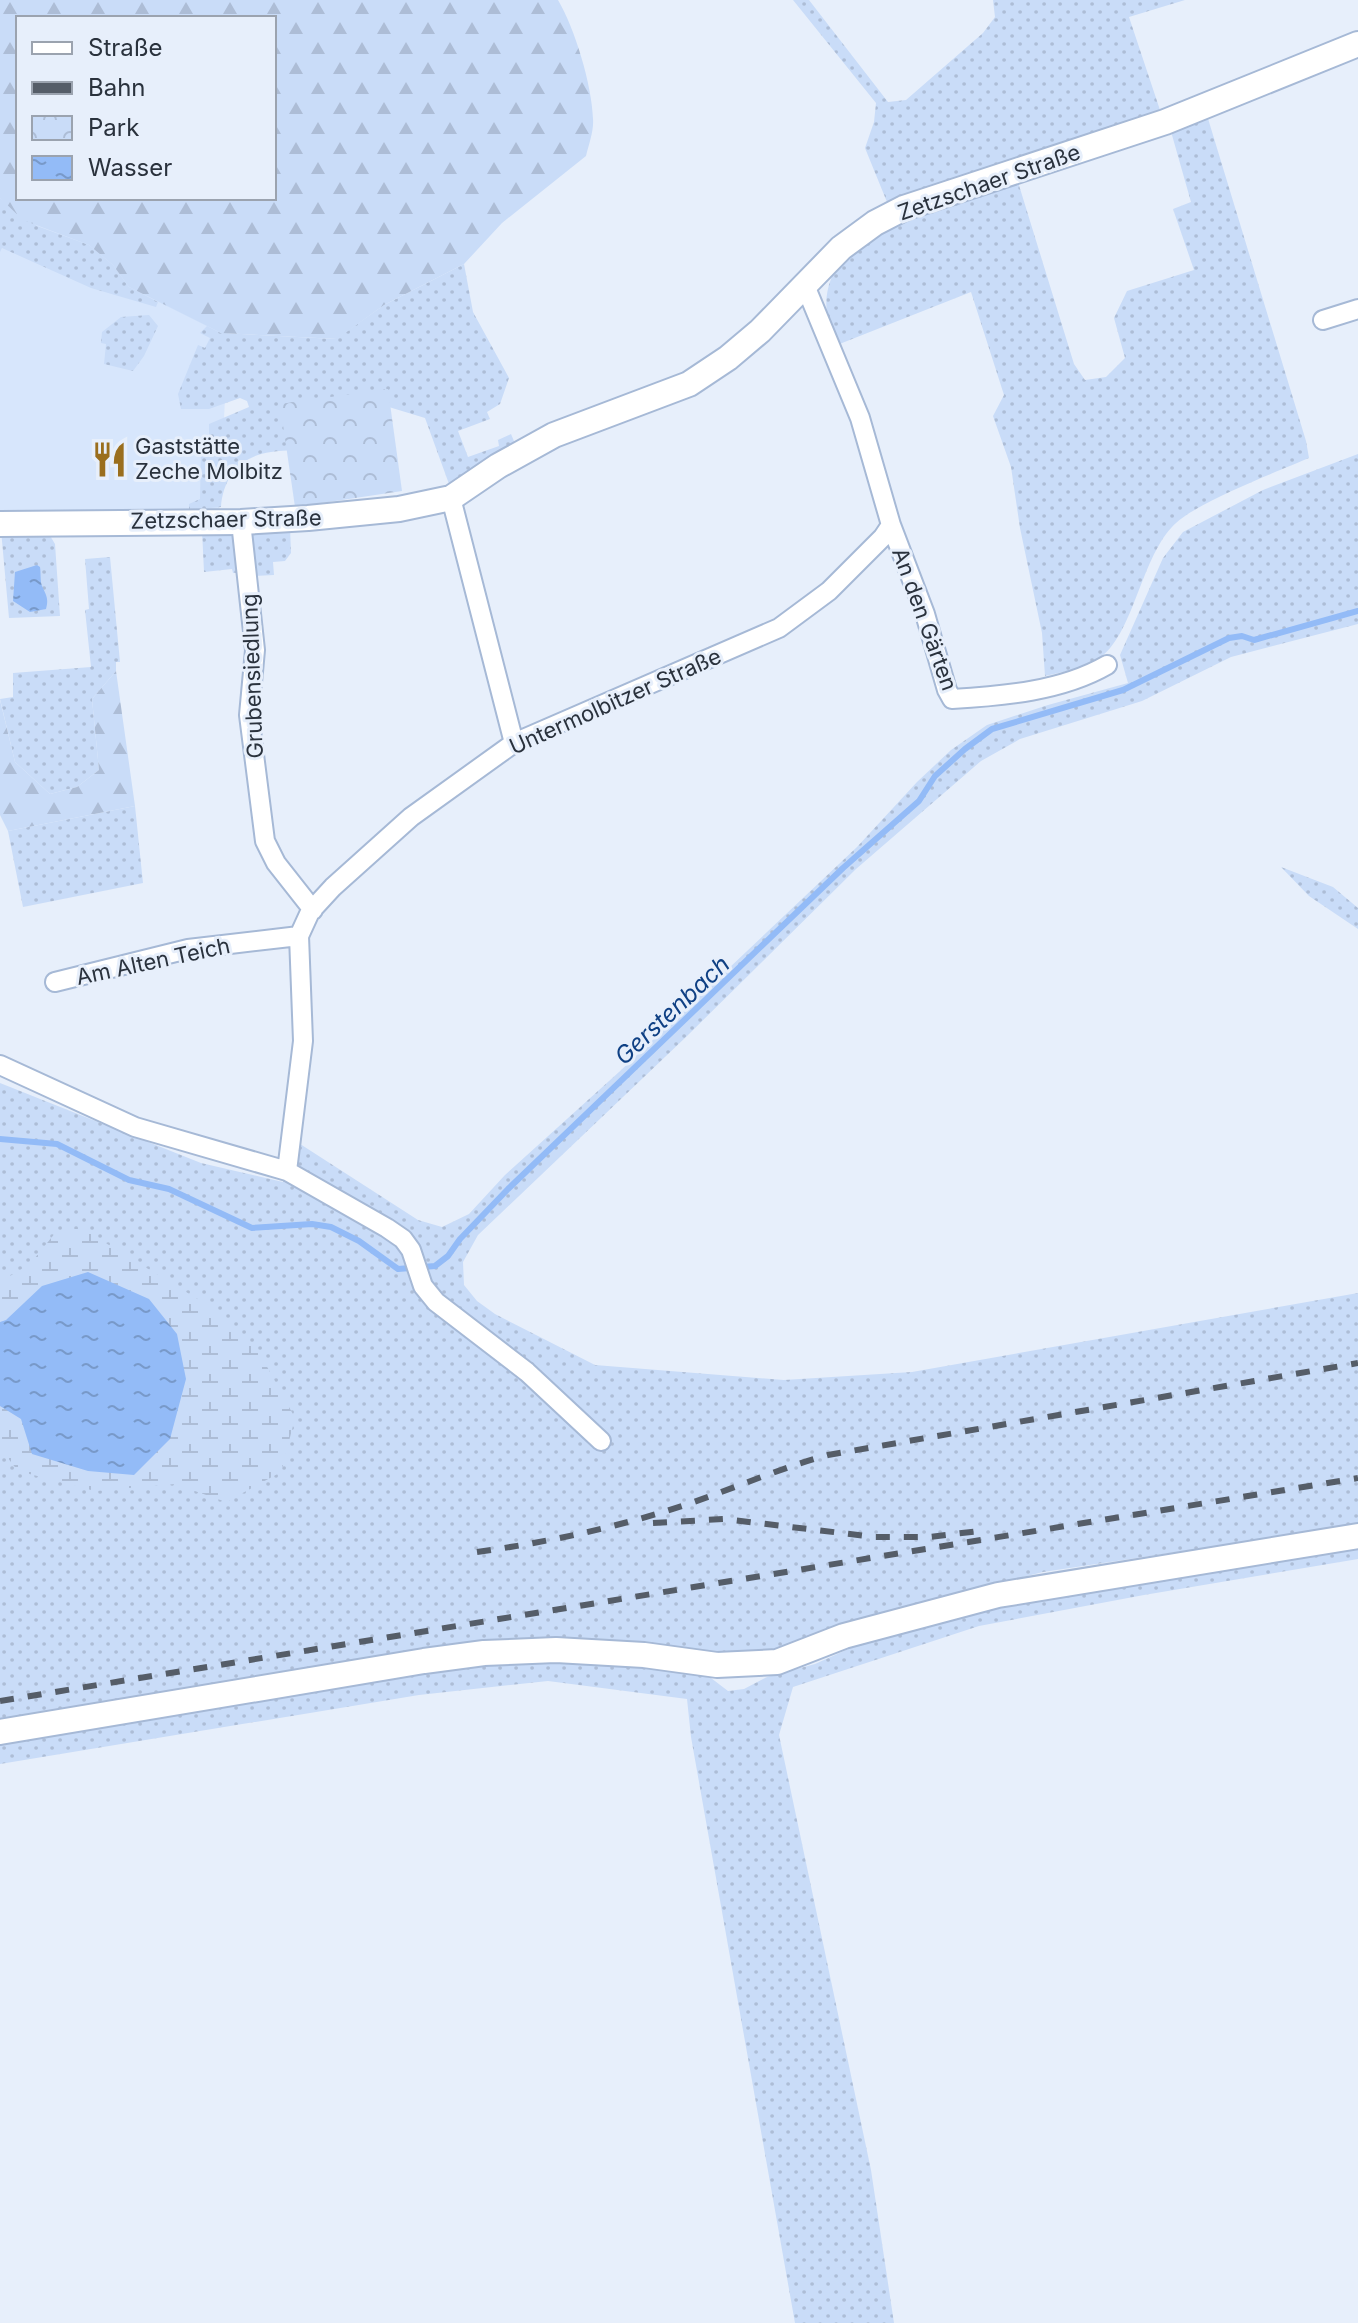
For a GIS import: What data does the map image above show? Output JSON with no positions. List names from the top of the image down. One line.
{"streets":{"street":["Zetzschaer Straße","An den Gärten","Grubensiedlung","Untermolbitzer Straße","Am Alten Teich"]},"crossings":[["Zetzschaer Straße","Grubensiedlung"],["An den Gärten","Untermolbitzer Straße"],["Grubensiedlung","Untermolbitzer Straße"],["Untermolbitzer Straße","Am Alten Teich"]],"water":["Gerstenbach"],"places":{"restaurant":["Gaststätte Zeche Molbitz"]},"legend":["Straße","Bahn","Park","Wasser"]}
